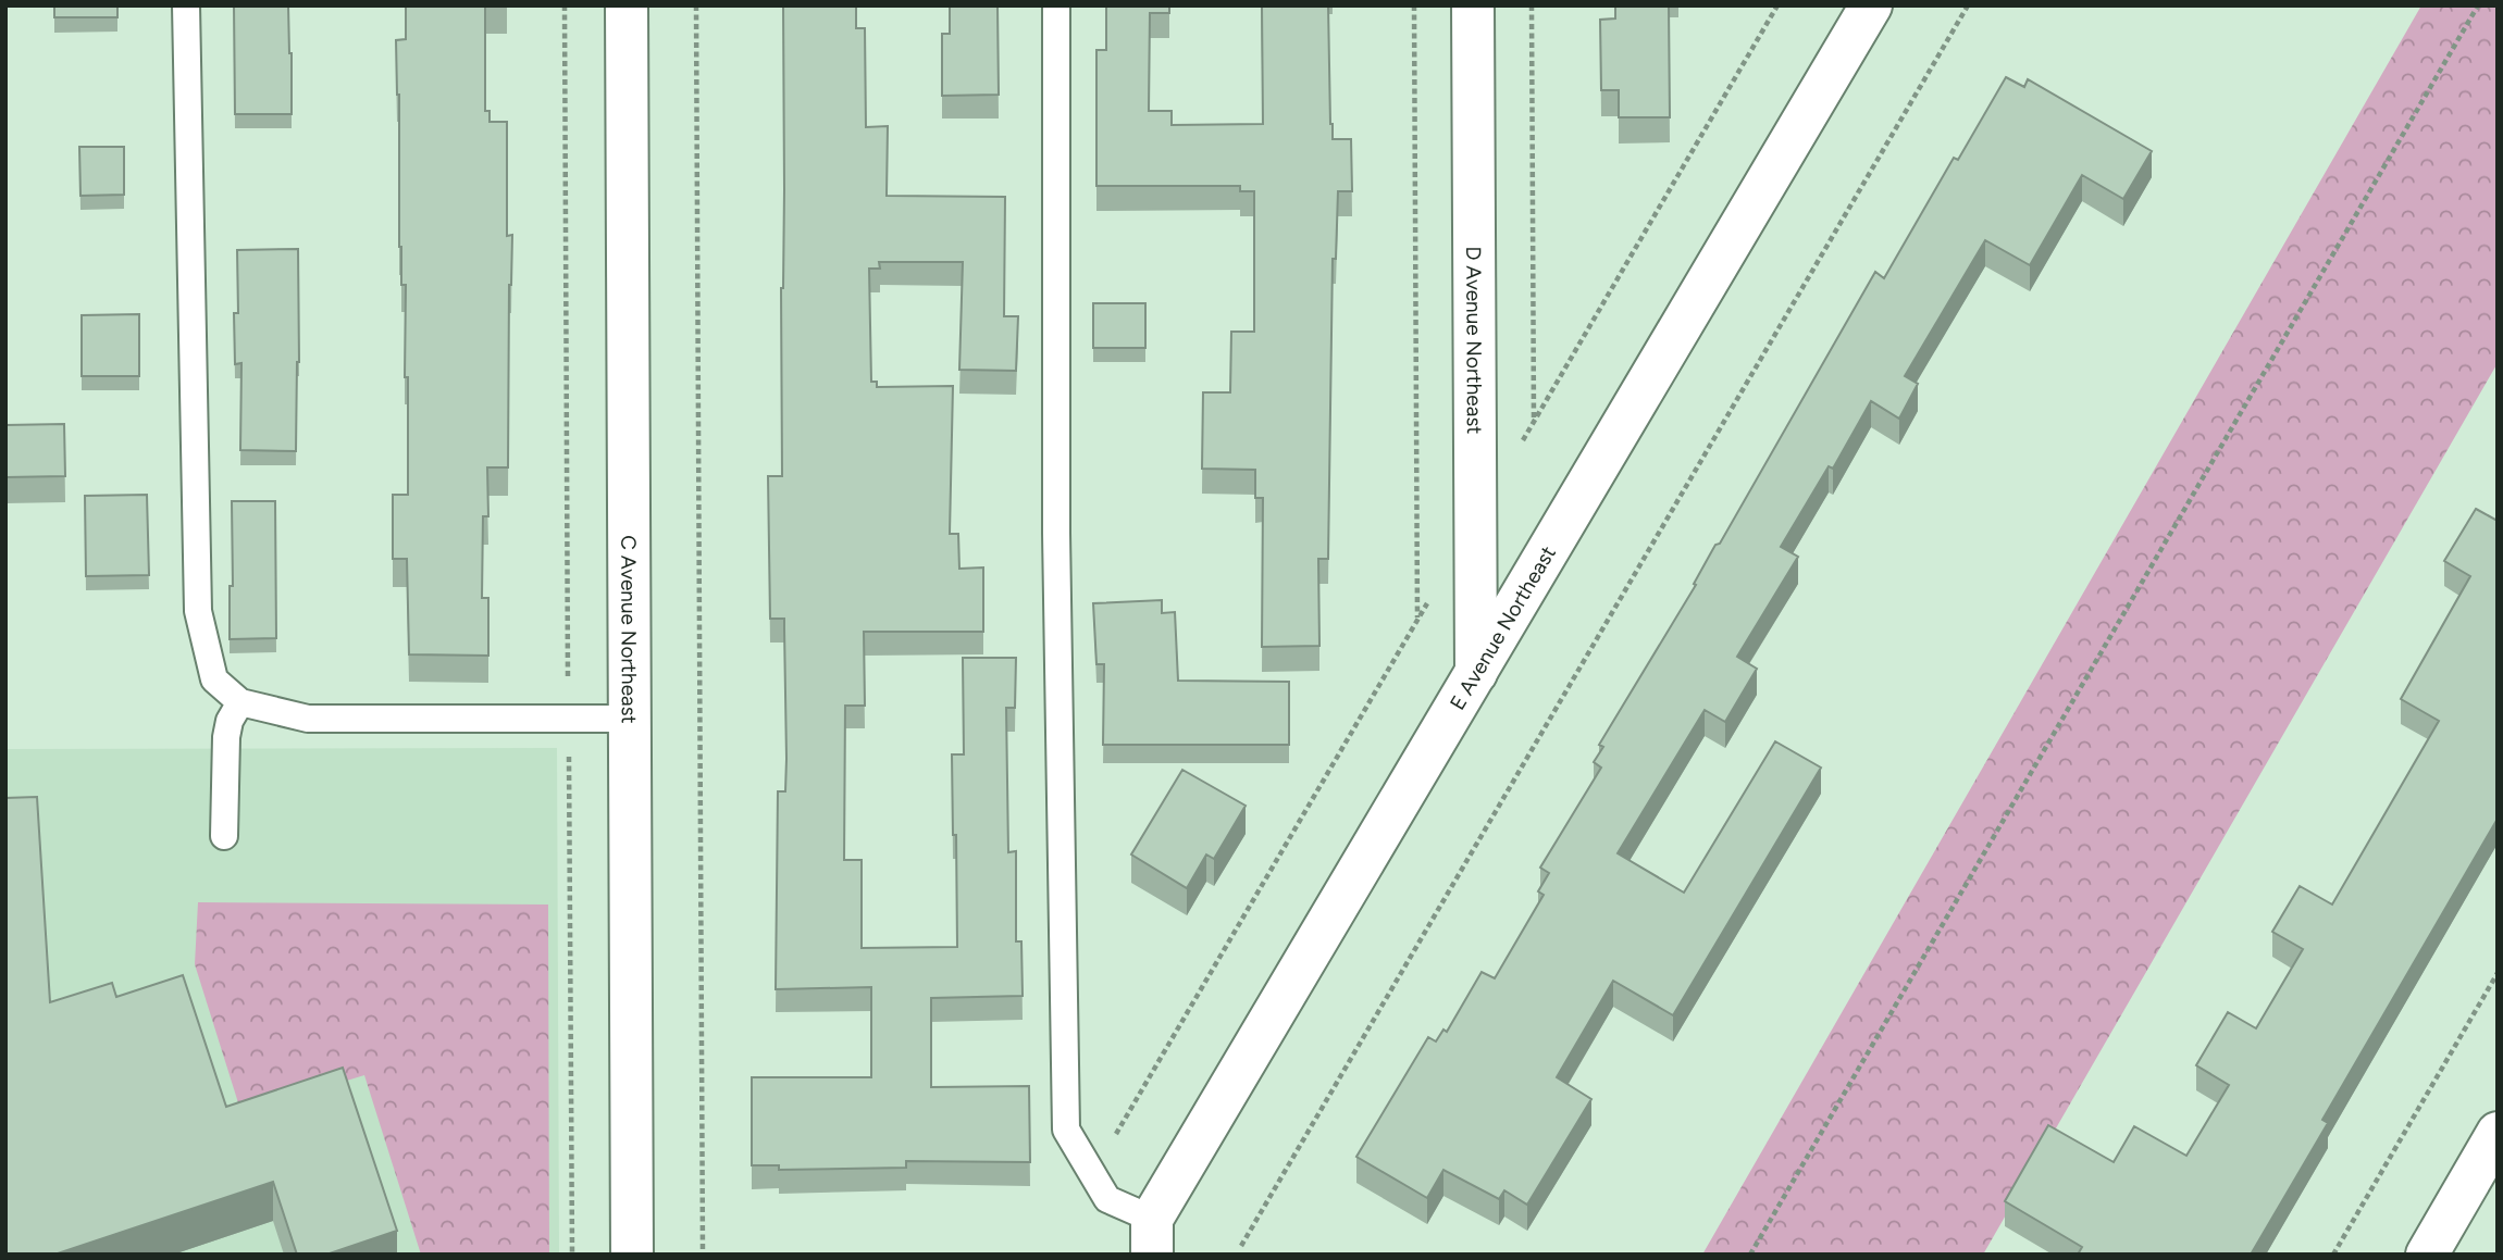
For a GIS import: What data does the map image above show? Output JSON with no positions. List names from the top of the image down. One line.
{"streets":{"street":["D Avenue Northeast","E Avenue Northeast","C Avenue Northeast"]},"crossings":[["D Avenue Northeast","E Avenue Northeast"]]}
